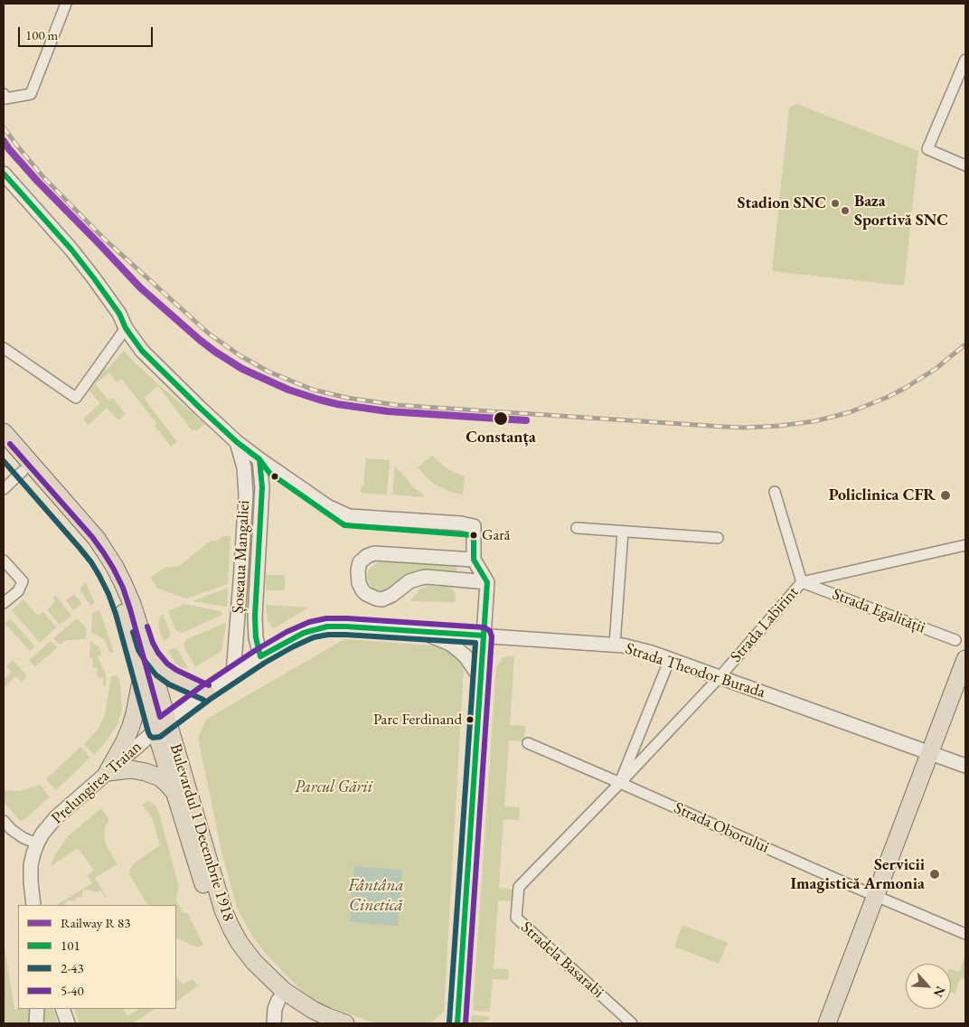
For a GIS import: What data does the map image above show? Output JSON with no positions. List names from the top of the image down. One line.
{"streets":{"main road":["Bulevardul 1 Decembrie 1918"],"street":["Șoseaua Mangaliei","Strada Egalității","Strada Labirint","Strada Theodor Burada","Prelungirea Traian","Strada Oborului","Stradela Basarabi"]},"crossings":[["Șoseaua Mangaliei","Strada Theodor Burada"],["Strada Egalității","Strada Labirint"],["Strada Labirint","Strada Theodor Burada"],["Strada Labirint","Strada Oborului"],["Strada Labirint","Stradela Basarabi"],["Strada Theodor Burada","Prelungirea Traian"],["Strada Theodor Burada","Bulevardul 1 Decembrie 1918"],["Prelungirea Traian","Bulevardul 1 Decembrie 1918"]],"water":["Fântâna Cinetică"],"parks":["Parcul Gării"],"places":["Stadion SNC","Baza Sportivă SNC","Constanța","Policlinica CFR","Gară","Parc Ferdinand","Servicii Imagistică Armonia"],"lines":["transit line 101","transit line 5-40","transit line 2-43"],"legend":["Railway R 83","101","2-43","5-40"],"scale_bar":"100 m","north":"bottom right"}
